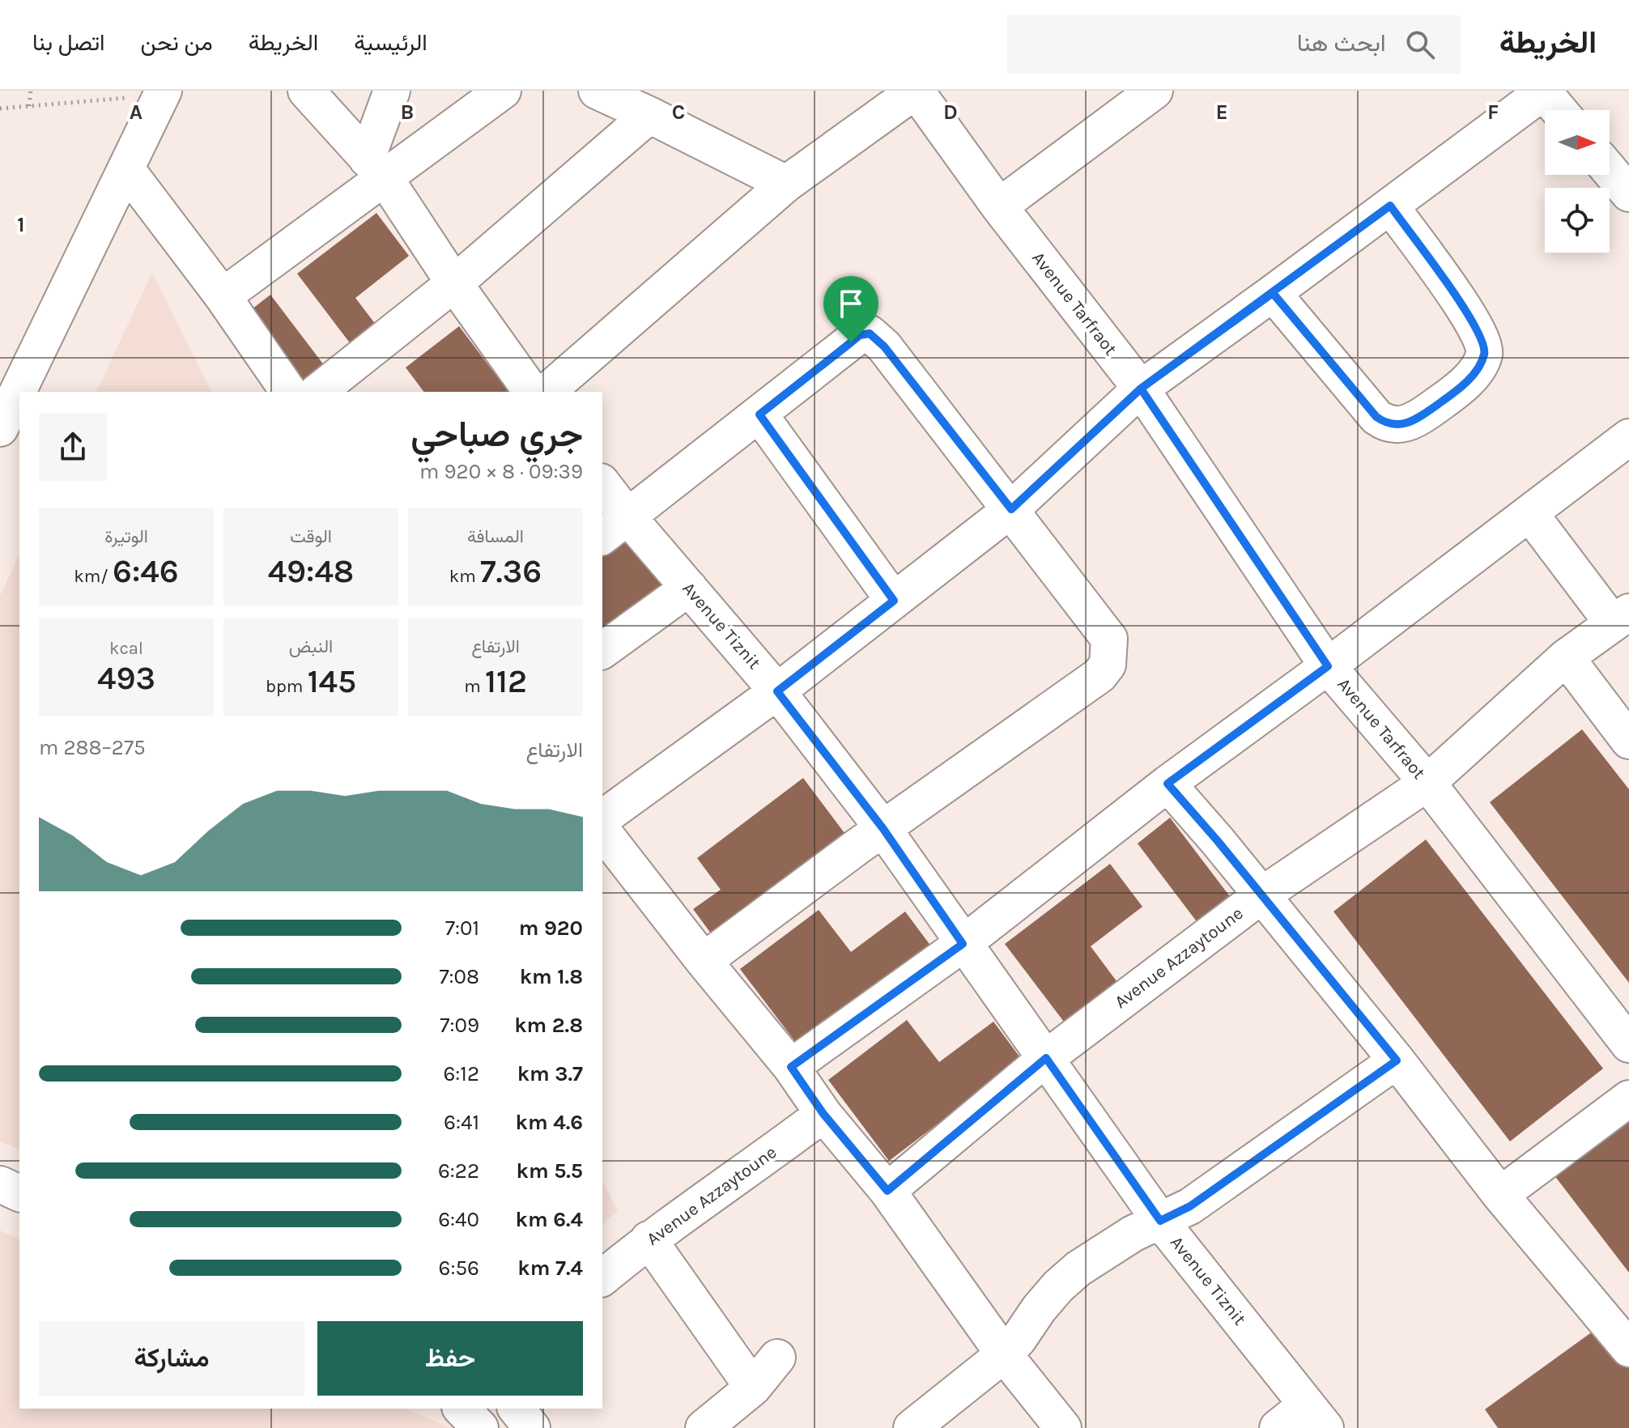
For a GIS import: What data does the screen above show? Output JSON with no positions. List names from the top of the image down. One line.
{"streets":{"street":["Avenue Tarfraot","Avenue Tiznit","Avenue Azzaytoune"]},"crossings":[["Avenue Tarfraot","Avenue Azzaytoune"],["Avenue Tiznit","Avenue Azzaytoune"]],"north":"right","page":{"header":"الخريطة","search":"ابحث هنا","nav":["الرئيسية","الخريطة","من نحن","اتصل بنا"],"heading":["جري صباحي","09:39 · 8 × 920 m"],"stats":[["المسافة","7.36 km"],["الوقت","49:48"],["الوتيرة","6:46 /km"],["الارتفاع","112 m"],["النبض","145 bpm"],["kcal","493"]],"chart":["الارتفاع","275–288 m"],"list":[{"name":"920 m","note":"7:01"},{"name":"1.8 km","note":"7:08"},{"name":"2.8 km","note":"7:09"},{"name":"3.7 km","note":"6:12"},{"name":"4.6 km","note":"6:41"},{"name":"5.5 km","note":"6:22"},{"name":"6.4 km","note":"6:40"},{"name":"7.4 km","note":"6:56"}],"buttons":["حفظ","مشاركة"]},"grid":{"columns":["A","B","C","D","E","F"],"rows":["1"]}}
